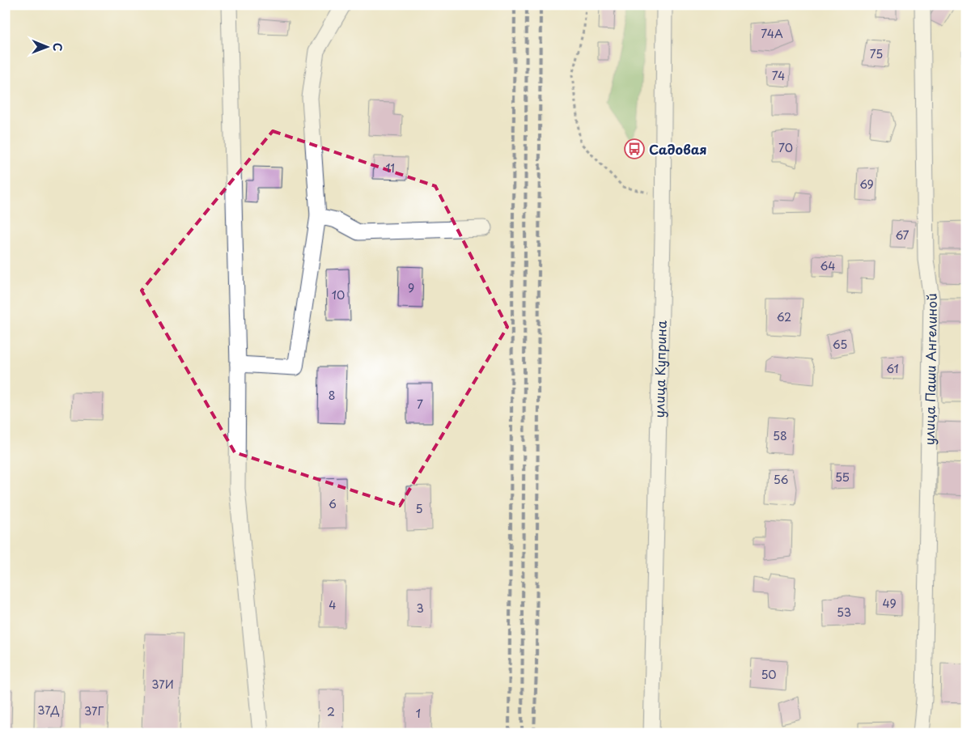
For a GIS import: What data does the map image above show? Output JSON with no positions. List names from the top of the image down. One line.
{"streets":{"street":["улица Куприна","улица Паши Ангелиной"]},"places":{"bus stop":["Садовая"]},"house_numbers":["74А","75","74","70","11","69","67","64","9","10","62","65","61","8","7","58","55","56","6","5","49","4","3","53","50","37И","37Д","37Г","2","1"],"north":"right"}
